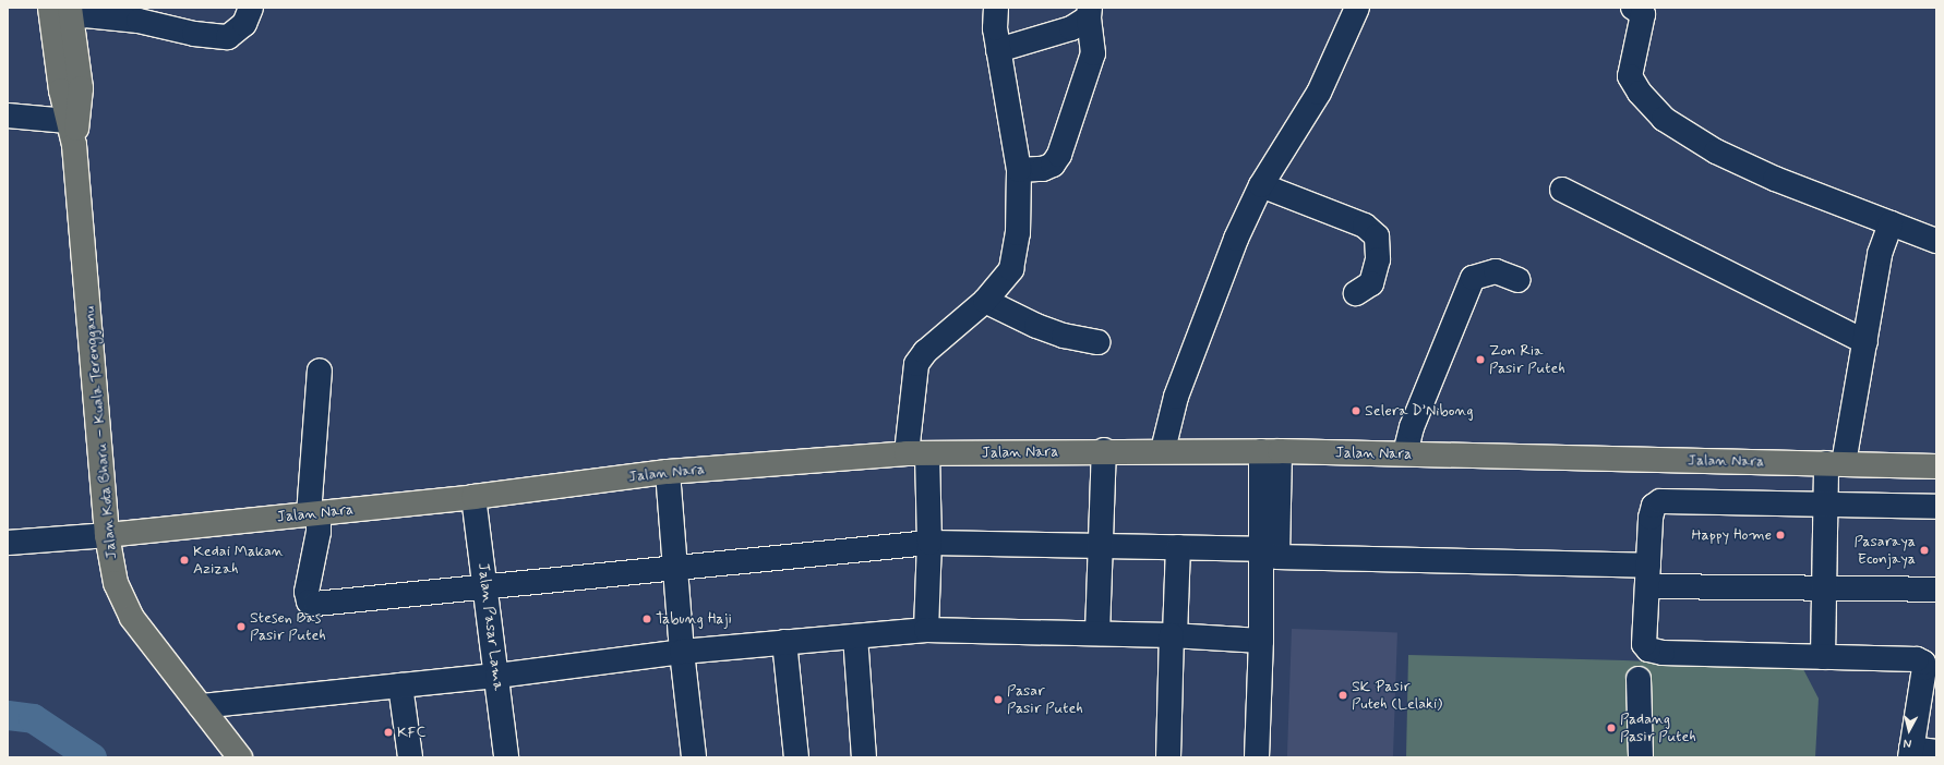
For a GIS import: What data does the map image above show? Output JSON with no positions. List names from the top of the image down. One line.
{"streets":{"main road":["Jalan Kota Bharu – Kuala Terengganu","Jalan Nara"],"street":["Jalan Pasar Lama"]},"crossings":[["Jalan Kota Bharu – Kuala Terengganu","Jalan Nara"],["Jalan Nara","Jalan Pasar Lama"]],"places":["Zon Ria Pasir Puteh","Selera D’Nibong","Happy Home","Pasaraya Econjaya","Kedai Makan Azizah","Tabung Haji","Stesen Bas Pasir Puteh","SK Pasir Puteh (Lelaki)","Pasar Pasir Puteh","Padang Pasir Puteh","KFC"],"north":"bottom"}
